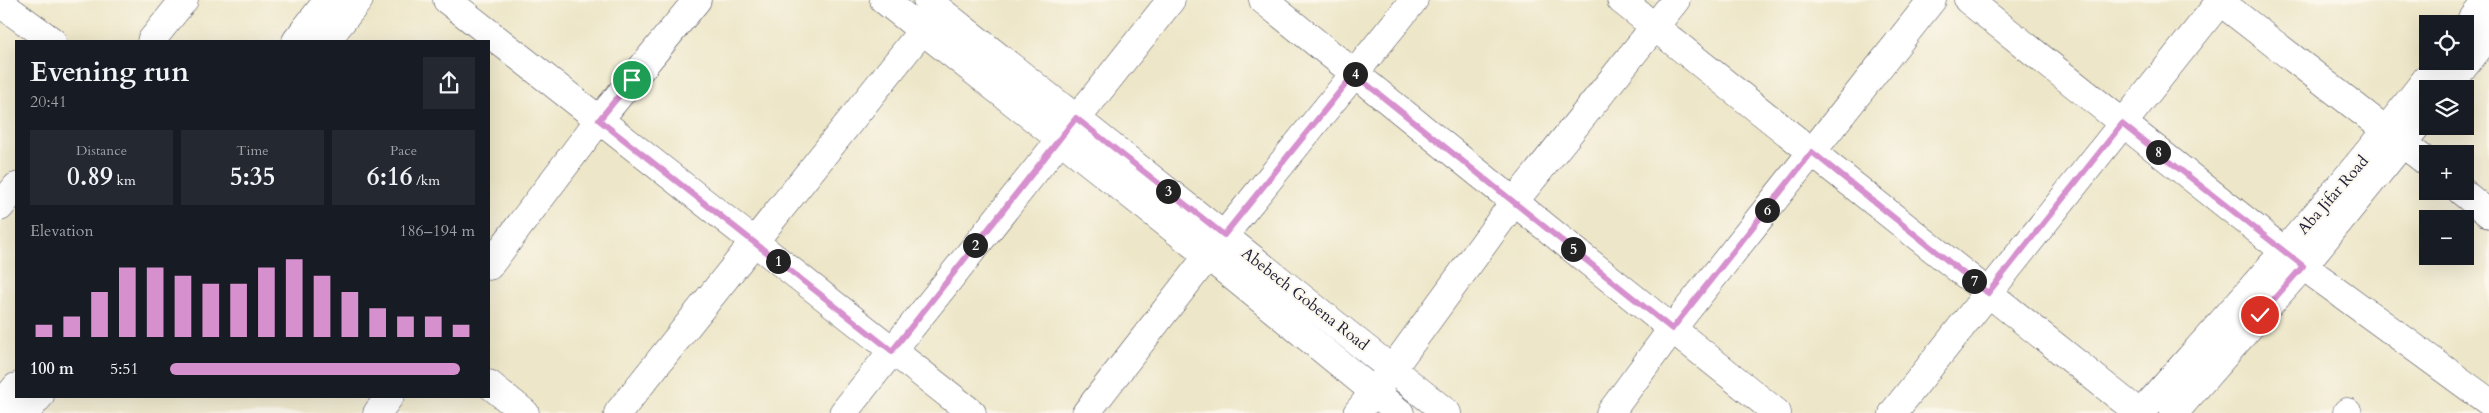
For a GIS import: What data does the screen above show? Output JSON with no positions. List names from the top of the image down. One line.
{"streets":{"street":["Aba Jifar Road","Abebech Gobena Road"]},"page":{"map_buttons":["+","−"],"heading":["Evening run","20:41"],"pins":["4","8","3","6","2","5","1","7"],"stats":[["Distance","0.89 km"],["Time","5:35"],["Pace","6:16 /km"]],"chart":["Elevation","186–194 m"],"list":[{"name":"100 m","note":"5:51"}]}}
